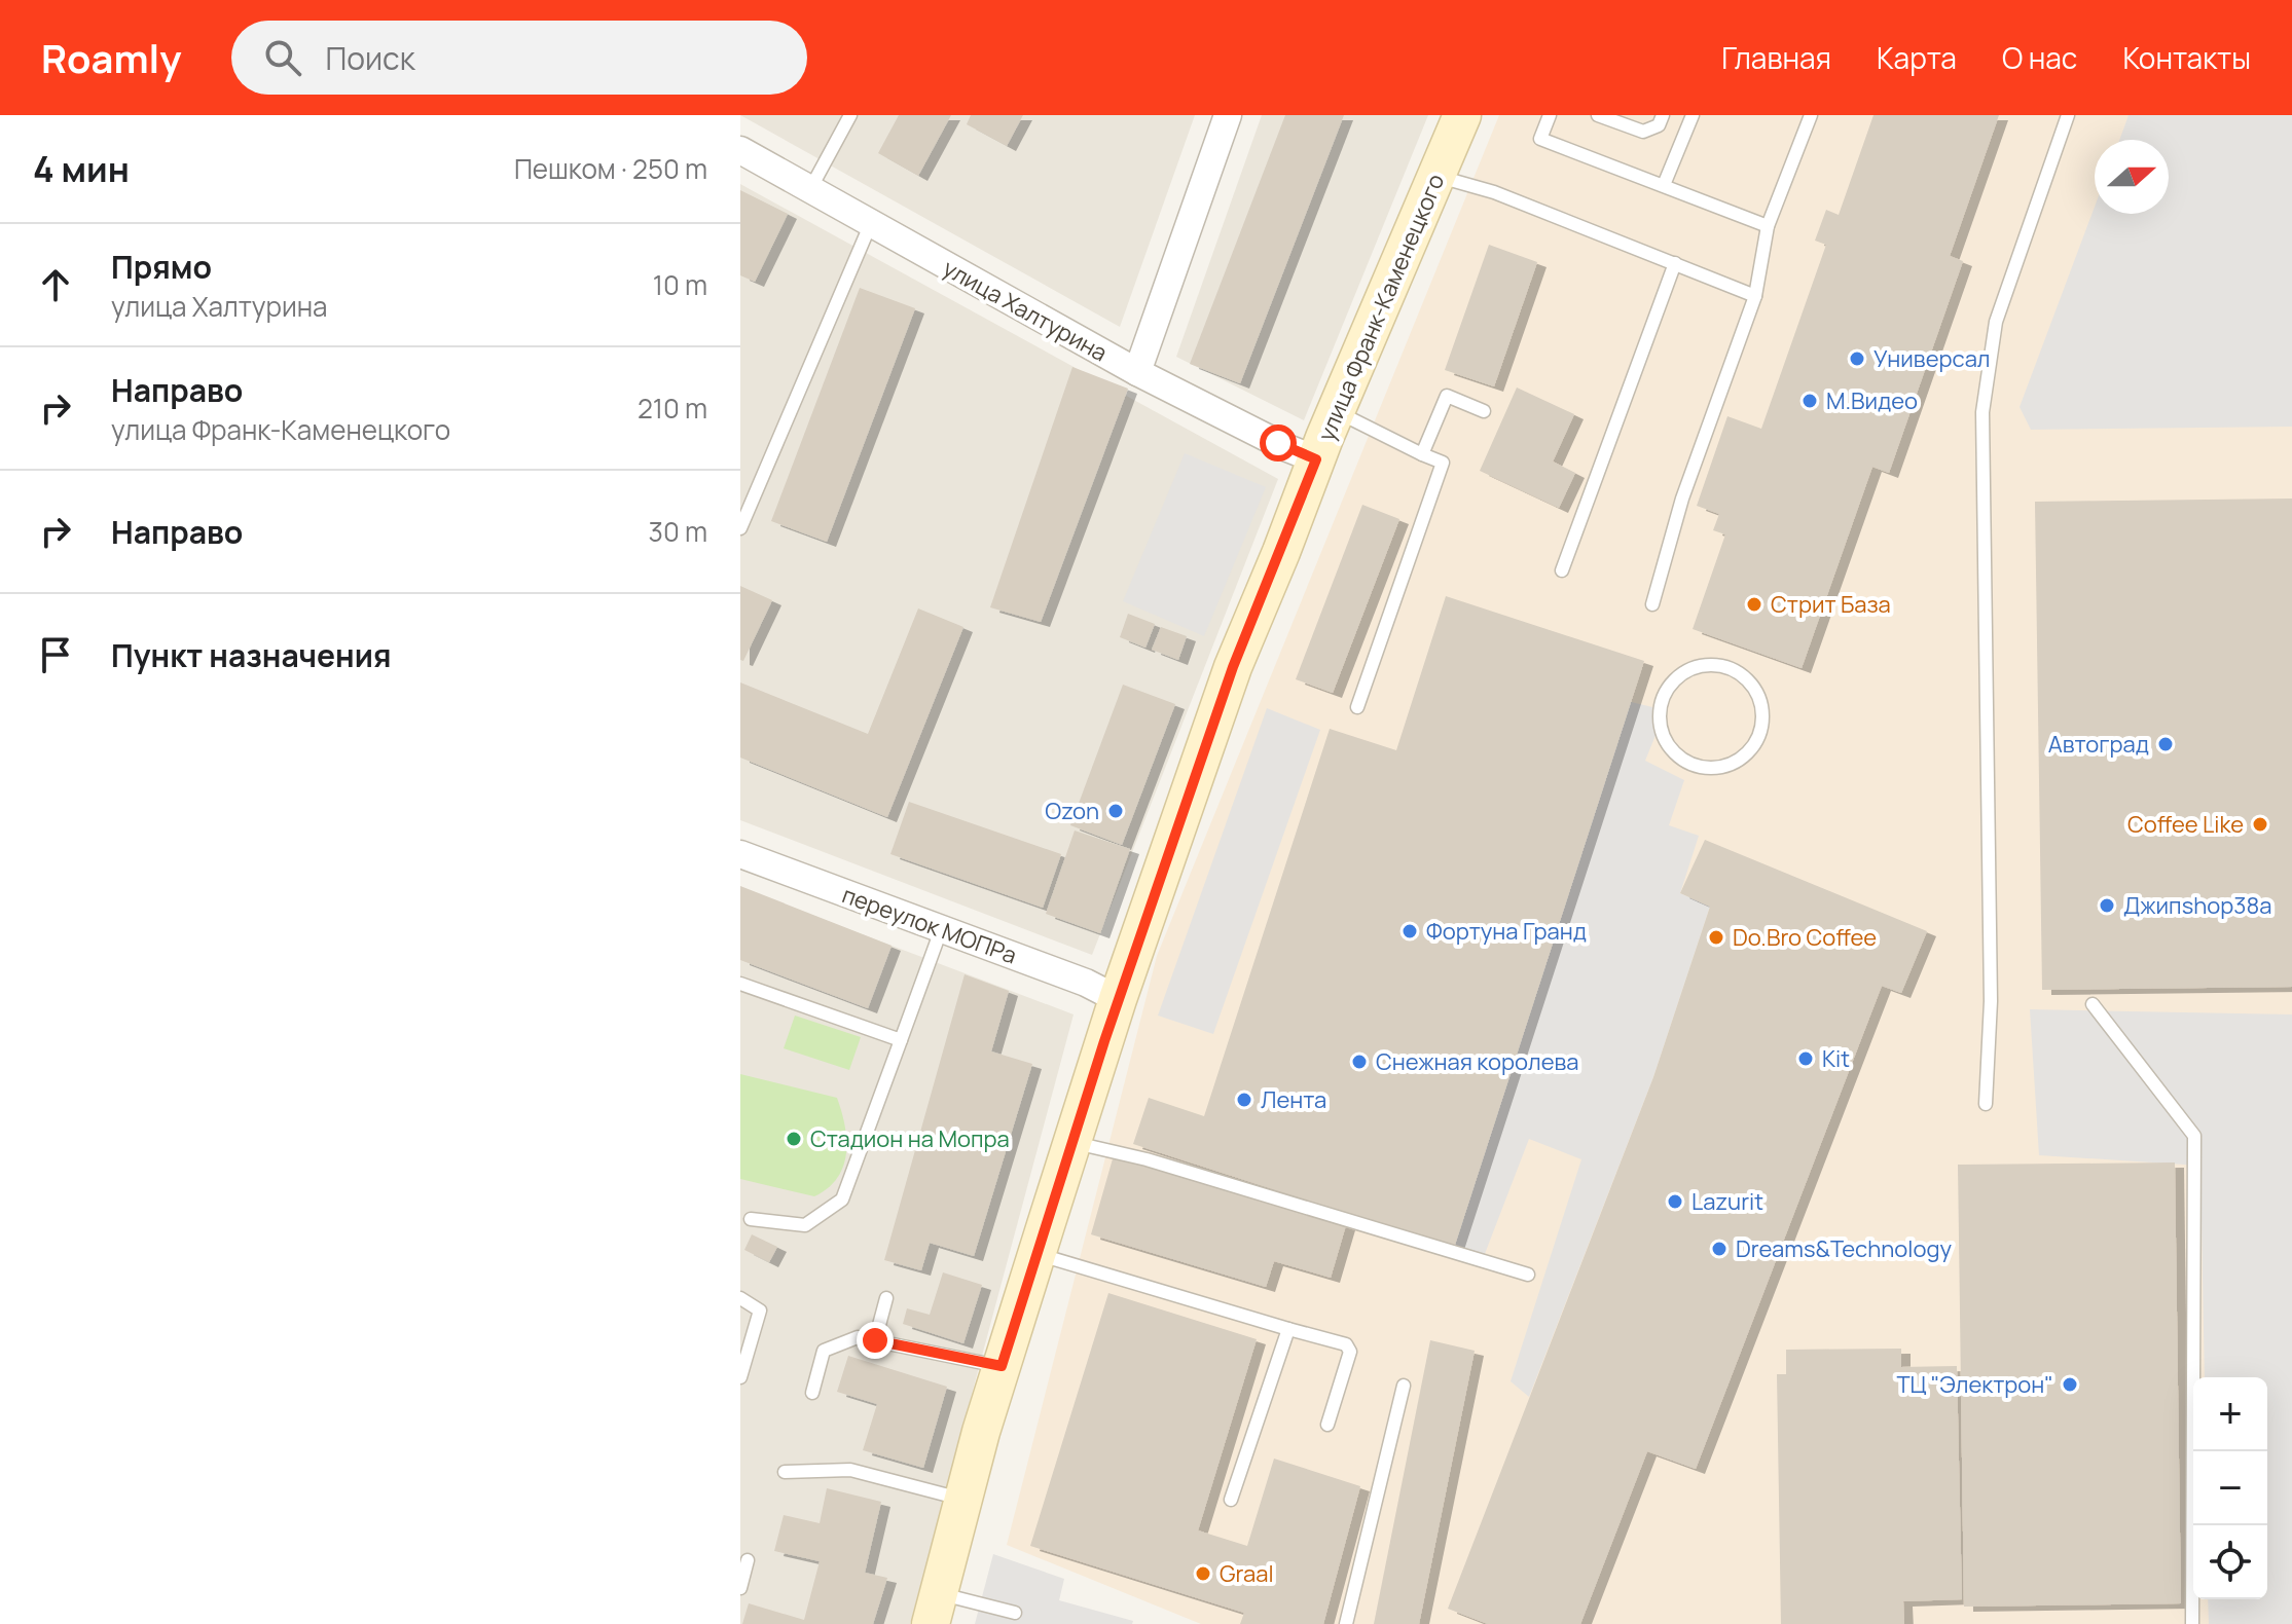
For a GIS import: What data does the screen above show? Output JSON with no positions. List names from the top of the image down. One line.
{"streets":{"main road":["улица Франк-Каменецкого"],"street":["улица Халтурина","переулок МОПРа"]},"crossings":[["улица Франк-Каменецкого","улица Халтурина"],["улица Франк-Каменецкого","переулок МОПРа"]],"places":["Универсал","М.Видео","Стрит База","Автоград","Ozon","Coffee Like","Джипshop38а","Фортуна Гранд","Do.Bro Coffee","Kit","Снежная королева","Лента","Стадион на Мопра","Lazurit","Dreams&Technology","ТЦ \"Электрон\"","Graal"],"north":"right","page":{"header":"Roamly","search":"Поиск","nav":["Главная","Карта","О нас","Контакты"],"heading":["4 мин","Пешком · 250 m"],"list":[["Прямо","улица Халтурина","10 m"],["Направо","улица Франк-Каменецкого","210 m"],["Направо","30 m"],"Пункт назначения"],"map_buttons":["+","−"]}}
